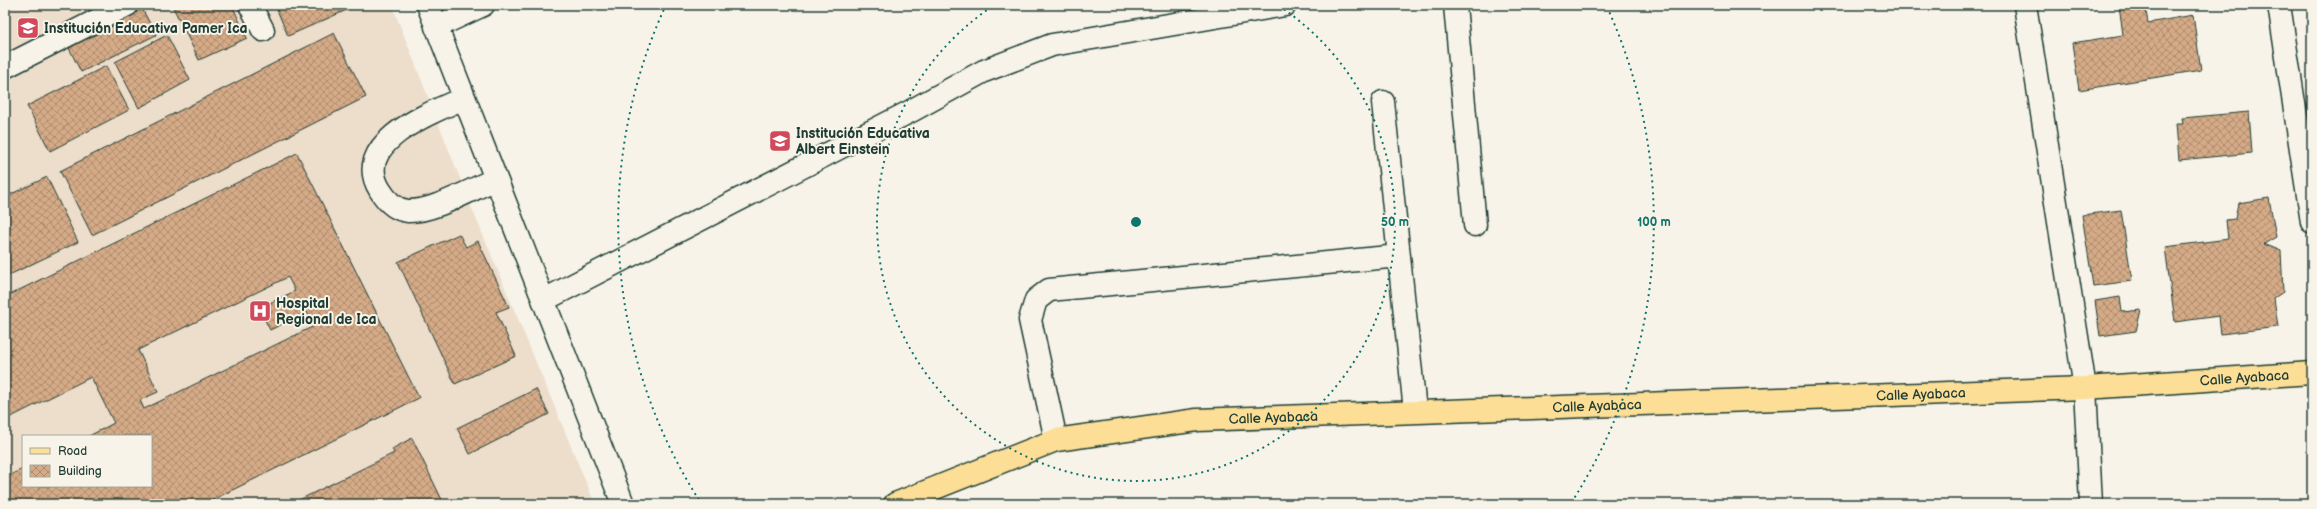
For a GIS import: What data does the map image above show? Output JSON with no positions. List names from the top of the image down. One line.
{"streets":{"main road":["Calle Ayabaca"]},"places":{"school or university":["Institución Educativa Pamer Ica","Institución Educativa Albert Einstein"],"hospital":["Hospital Regional de Ica"]},"legend":["Road","Building"],"rings":["50 m","100 m"]}
